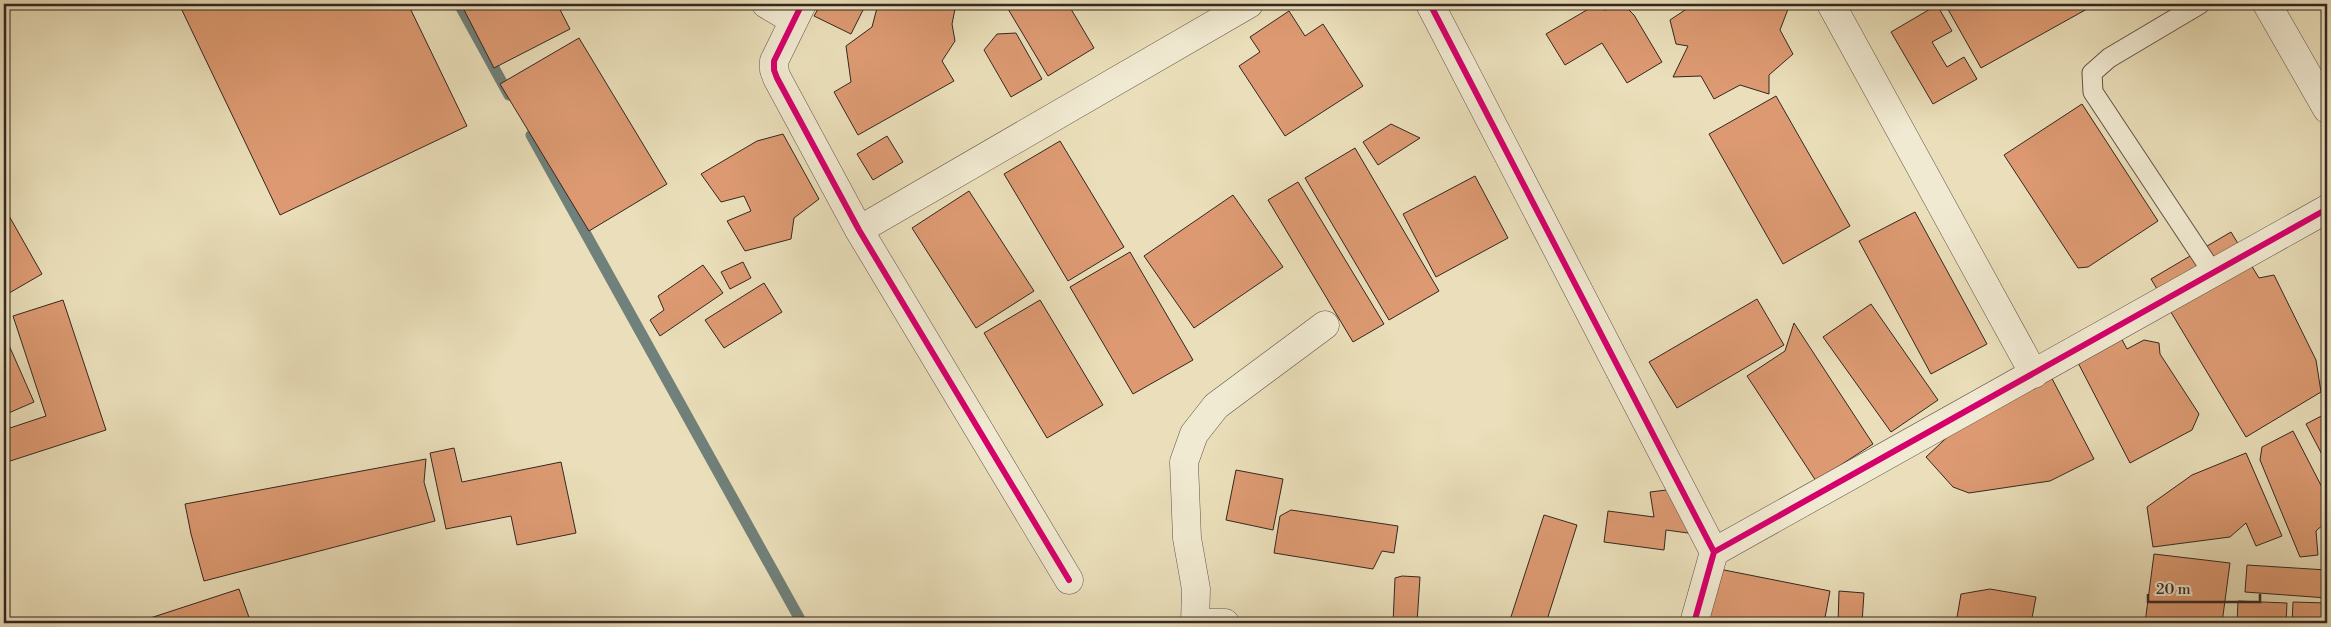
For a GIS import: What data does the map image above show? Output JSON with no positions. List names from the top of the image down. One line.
{"scale_bar":"20 m"}
